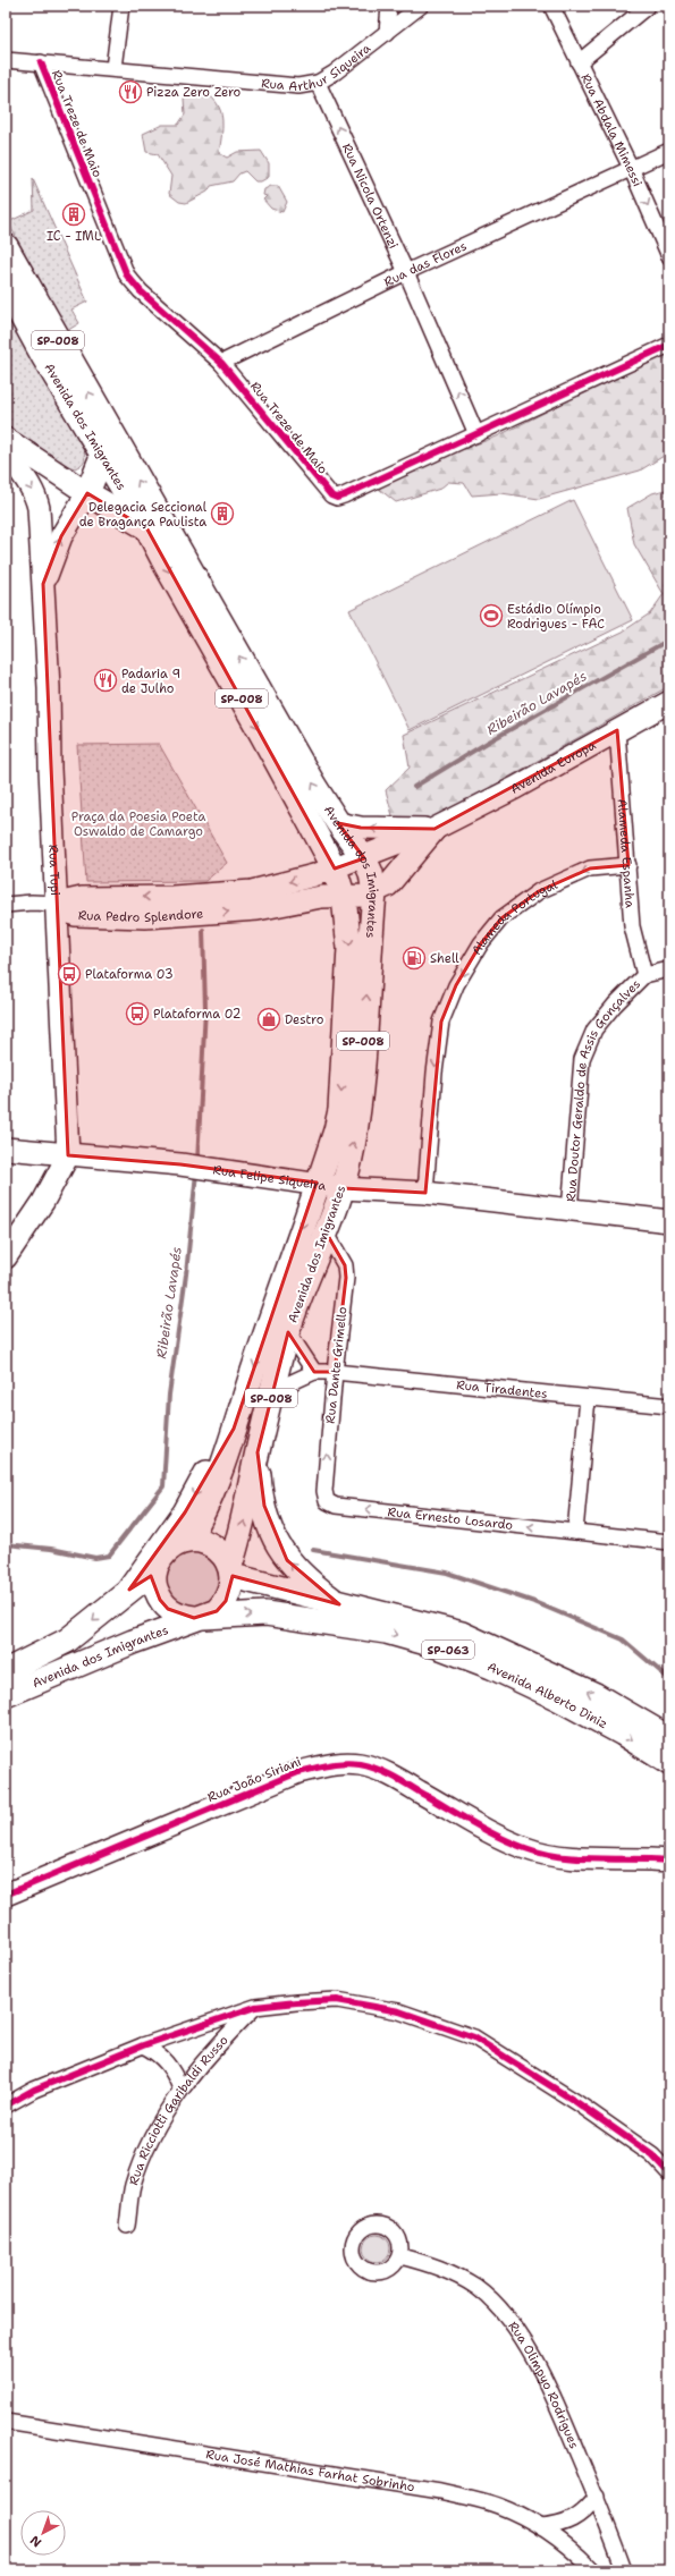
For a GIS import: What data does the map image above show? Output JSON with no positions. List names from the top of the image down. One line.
{"streets":{"main road":["SP-008","Avenida dos Imigrantes","SP-063","Avenida Alberto Diniz"],"street":["Rua Arthur Siqueira","Rua Treze de Maio","Rua Abdala Mimessi","Rua Nicola Ortenzi","Rua das Flores","Avenida Europa","Alameda Espanha","Rua Tupi","Rua Pedro Splendore","Alameda Portugal","Rua Doutor Geraldo de Assis Gonçalves","Rua Felipe Siqueira","Rua Dante Grimello","Rua Tiradentes","Rua Ernesto Losardo","Rua João Siriani","Rua Ricciotti Garibaldi Russo","Rua Olimpyo Rodrigues","Rua José Mathias Farhat Sobrinho"]},"crossings":[["Rua Arthur Siqueira","Rua Treze de Maio"],["Rua Arthur Siqueira","Rua Nicola Ortenzi"],["Rua Treze de Maio","Rua Nicola Ortenzi"],["Rua Treze de Maio","Rua das Flores"],["Rua Abdala Mimessi","Rua das Flores"],["Rua Nicola Ortenzi","Rua das Flores"],["SP-008","Avenida dos Imigrantes"],["SP-008","Avenida Alberto Diniz"],["Avenida dos Imigrantes","Avenida Europa"],["Avenida dos Imigrantes","Rua Pedro Splendore"],["Avenida dos Imigrantes","Rua Felipe Siqueira"],["Avenida dos Imigrantes","Rua Dante Grimello"],["Avenida dos Imigrantes","SP-063"],["Avenida dos Imigrantes","Avenida Alberto Diniz"],["Avenida Europa","Alameda Espanha"],["Avenida Europa","Rua Pedro Splendore"],["Alameda Espanha","Alameda Portugal"],["Alameda Espanha","Rua Doutor Geraldo de Assis Gonçalves"],["Rua Tupi","Rua Pedro Splendore"],["Rua Tupi","Rua Felipe Siqueira"],["Alameda Portugal","Rua Felipe Siqueira"],["Rua Doutor Geraldo de Assis Gonçalves","Rua Felipe Siqueira"],["Rua Dante Grimello","Rua Tiradentes"],["Rua Dante Grimello","Rua Ernesto Losardo"],["SP-063","Avenida Alberto Diniz"]],"one_way":["Rua Nicola Ortenzi","Alameda Portugal","Rua Dante Grimello","Rua Ernesto Losardo"],"water":["Ribeirão Lavapés"],"parks":["Praça da Poesia Poeta Oswaldo de Camargo"],"places":{"restaurant":["Pizza Zero Zero","Padaria 9 de Julho"],"building":["IC - IML","Delegacia Seccional de Bragança Paulista"],"sports":["Estádio Olímpio Rodrigues - FAC"],"fuel station":["Shell"],"bus stop":["Plataforma 03","Plataforma 02"],"shop":["Destro"]},"north":"bottom left"}
